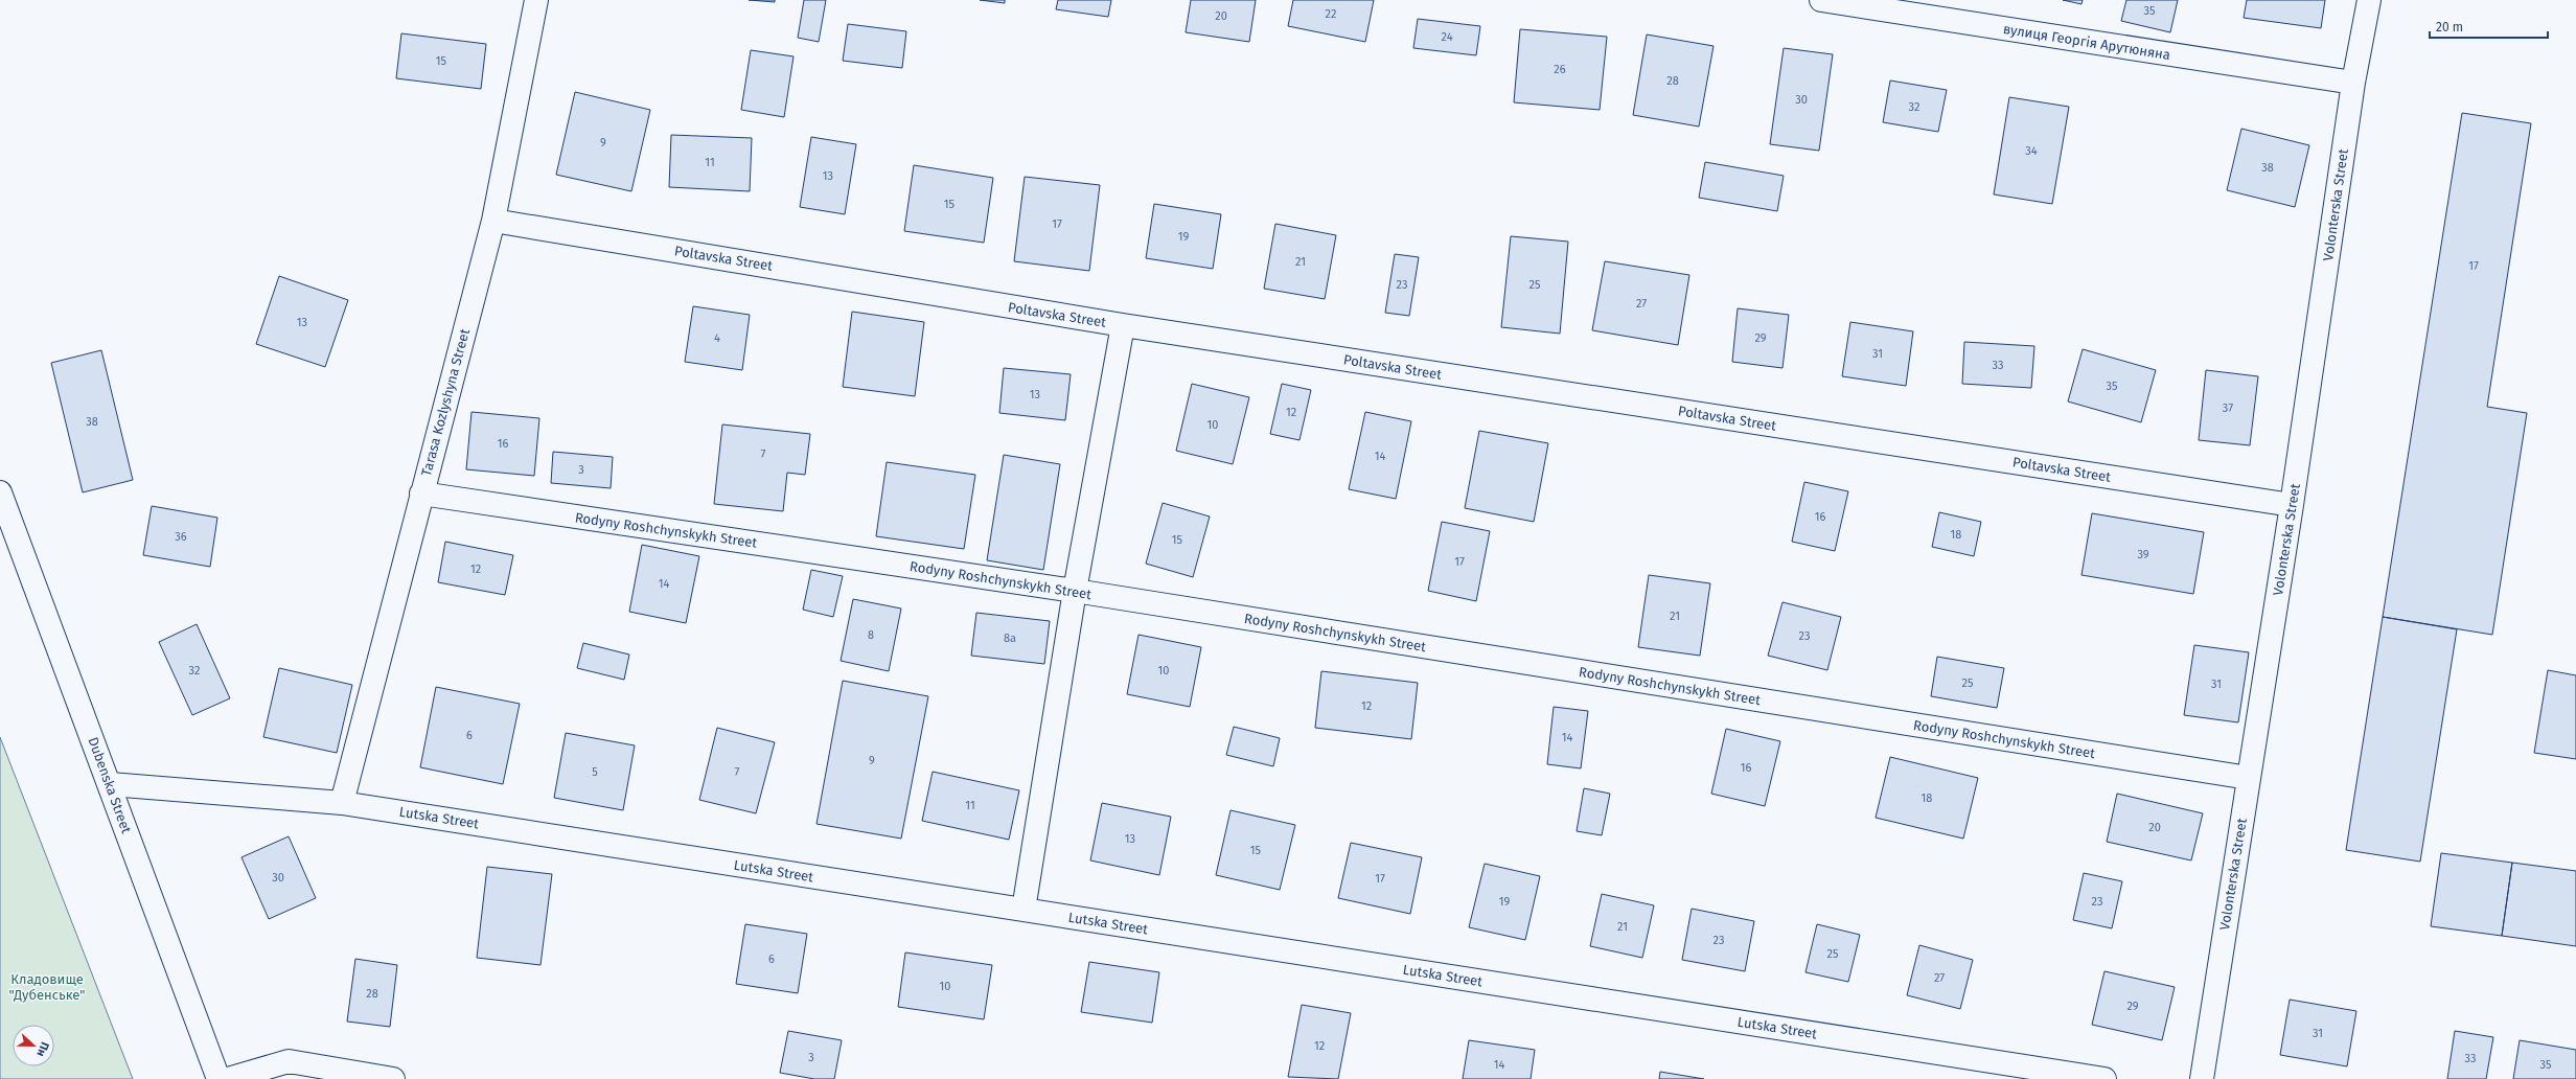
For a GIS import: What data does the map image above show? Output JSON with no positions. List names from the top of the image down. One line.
{"streets":{"street":["вулиця Георгія Арутюняна","Volonterska Street","Poltavska Street","Tarasa Kozlyshyna Street","Rodyny Roshchynskykh Street","Dubenska Street","Lutska Street"]},"crossings":[["вулиця Георгія Арутюняна","Volonterska Street"],["Volonterska Street","Poltavska Street"],["Volonterska Street","Rodyny Roshchynskykh Street"],["Poltavska Street","Tarasa Kozlyshyna Street"],["Tarasa Kozlyshyna Street","Rodyny Roshchynskykh Street"],["Tarasa Kozlyshyna Street","Lutska Street"],["Dubenska Street","Lutska Street"]],"parks":["Кладовище \"Дубенське\""],"house_numbers":["35","22","20","24","15","26","28","30","32","9","34","11","38","13","15","17","19","21","17","23","25","27","13","4","29","31","33","35","13","37","12","38","10","16","7","14","3","16","18","36","15","39","17","12","14","21","8","23","8а","32","10","25","31","12","6","14","9","16","5","7","18","11","20","13","15","30","17","19","23","21","23","25","6","27","10","28","29","31","12","3","33","14","35"],"scale_bar":"20 m","north":"right"}
